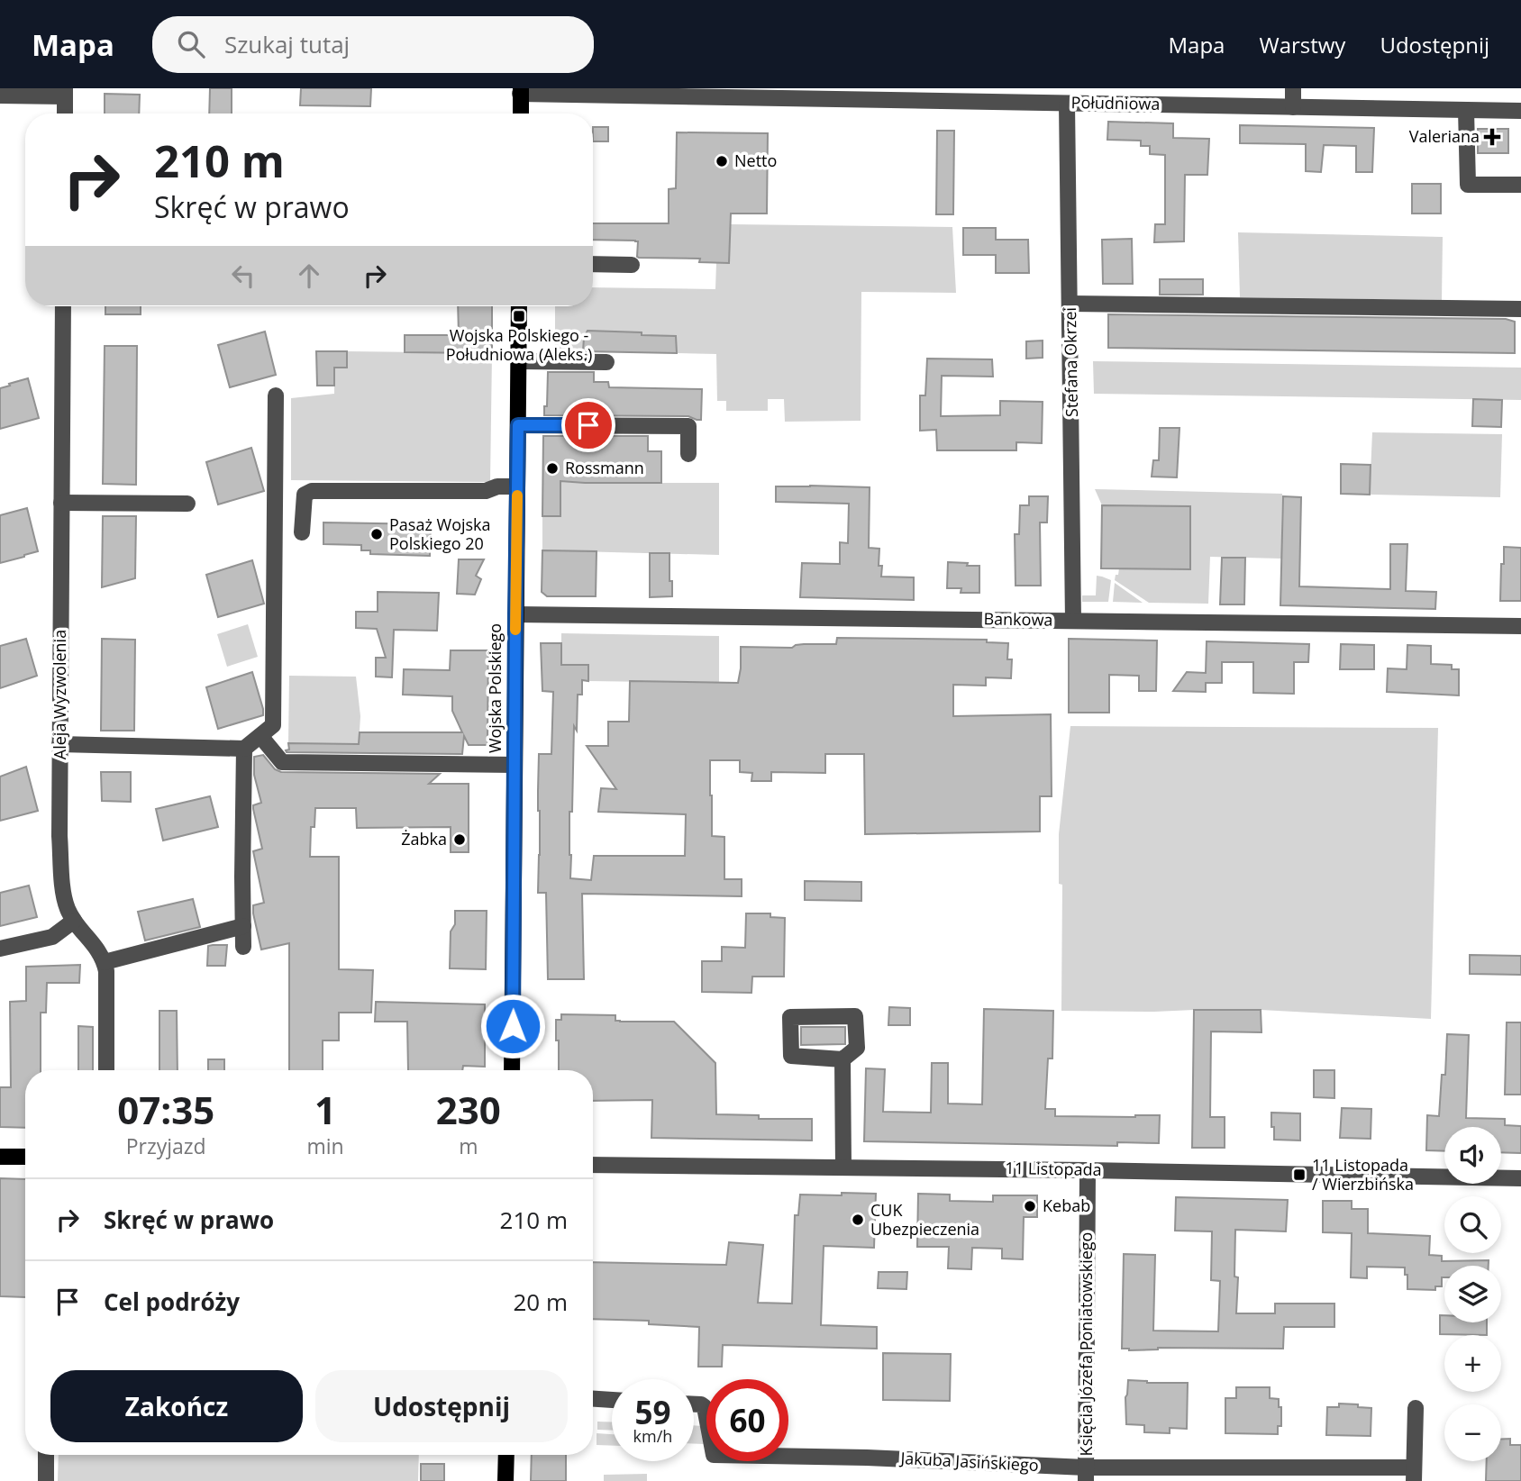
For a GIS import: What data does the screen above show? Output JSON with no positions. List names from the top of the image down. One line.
{"streets":{"main road":["Wojska Polskiego"],"street":["Południowa","Stefana Okrzei","Bankowa","Aleja Wyzwolenia","11 Listopada","Księcia Józefa Poniatowskiego","Jakuba Jasińskiego"]},"crossings":[["Południowa","Stefana Okrzei"],["Stefana Okrzei","Bankowa"],["Bankowa","Wojska Polskiego"],["11 Listopada","Księcia Józefa Poniatowskiego"],["Księcia Józefa Poniatowskiego","Jakuba Jasińskiego"]],"places":{"health":["Valeriana"],"other":["Netto","Rossmann","Pasaż Wojska Polskiego 20","Żabka","Kebab","CUK Ubezpieczenia"],"transit":["Wojska Polskiego - Południowa (Aleks.)","11 Listopada / Wierzbińska"]},"page":{"header":"Mapa","search":"Szukaj tutaj","nav":["Mapa","Warstwy","Udostępnij"],"turn":["210 m","Skręć w prawo"],"eta":["07:35","Przyjazd","1","min","230","m"],"map_buttons":["+","−"],"list":[{"name":"Skręć w prawo","value":"210 m"},{"name":"Cel podróży","value":"20 m"}],"buttons":["Zakończ","Udostępnij"],"speed":"59 km/h","limit":"60"}}
